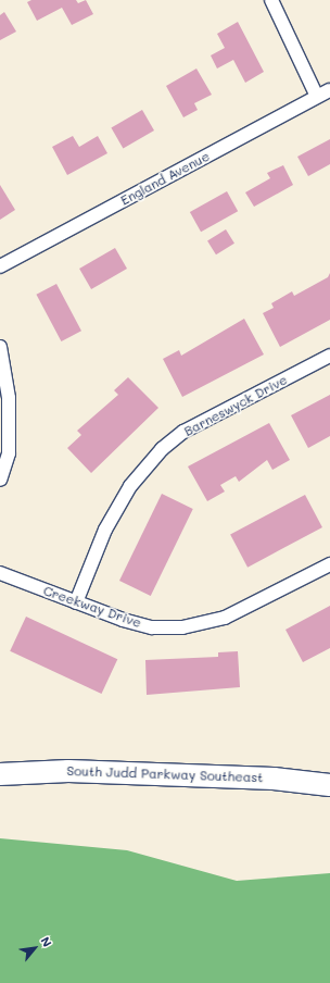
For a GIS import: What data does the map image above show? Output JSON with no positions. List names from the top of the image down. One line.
{"streets":{"highway":["South Judd Parkway Southeast"],"street":["England Avenue","Barneswyck Drive","Creekway Drive"]},"crossings":[["Barneswyck Drive","Creekway Drive"]],"north":"top right"}
